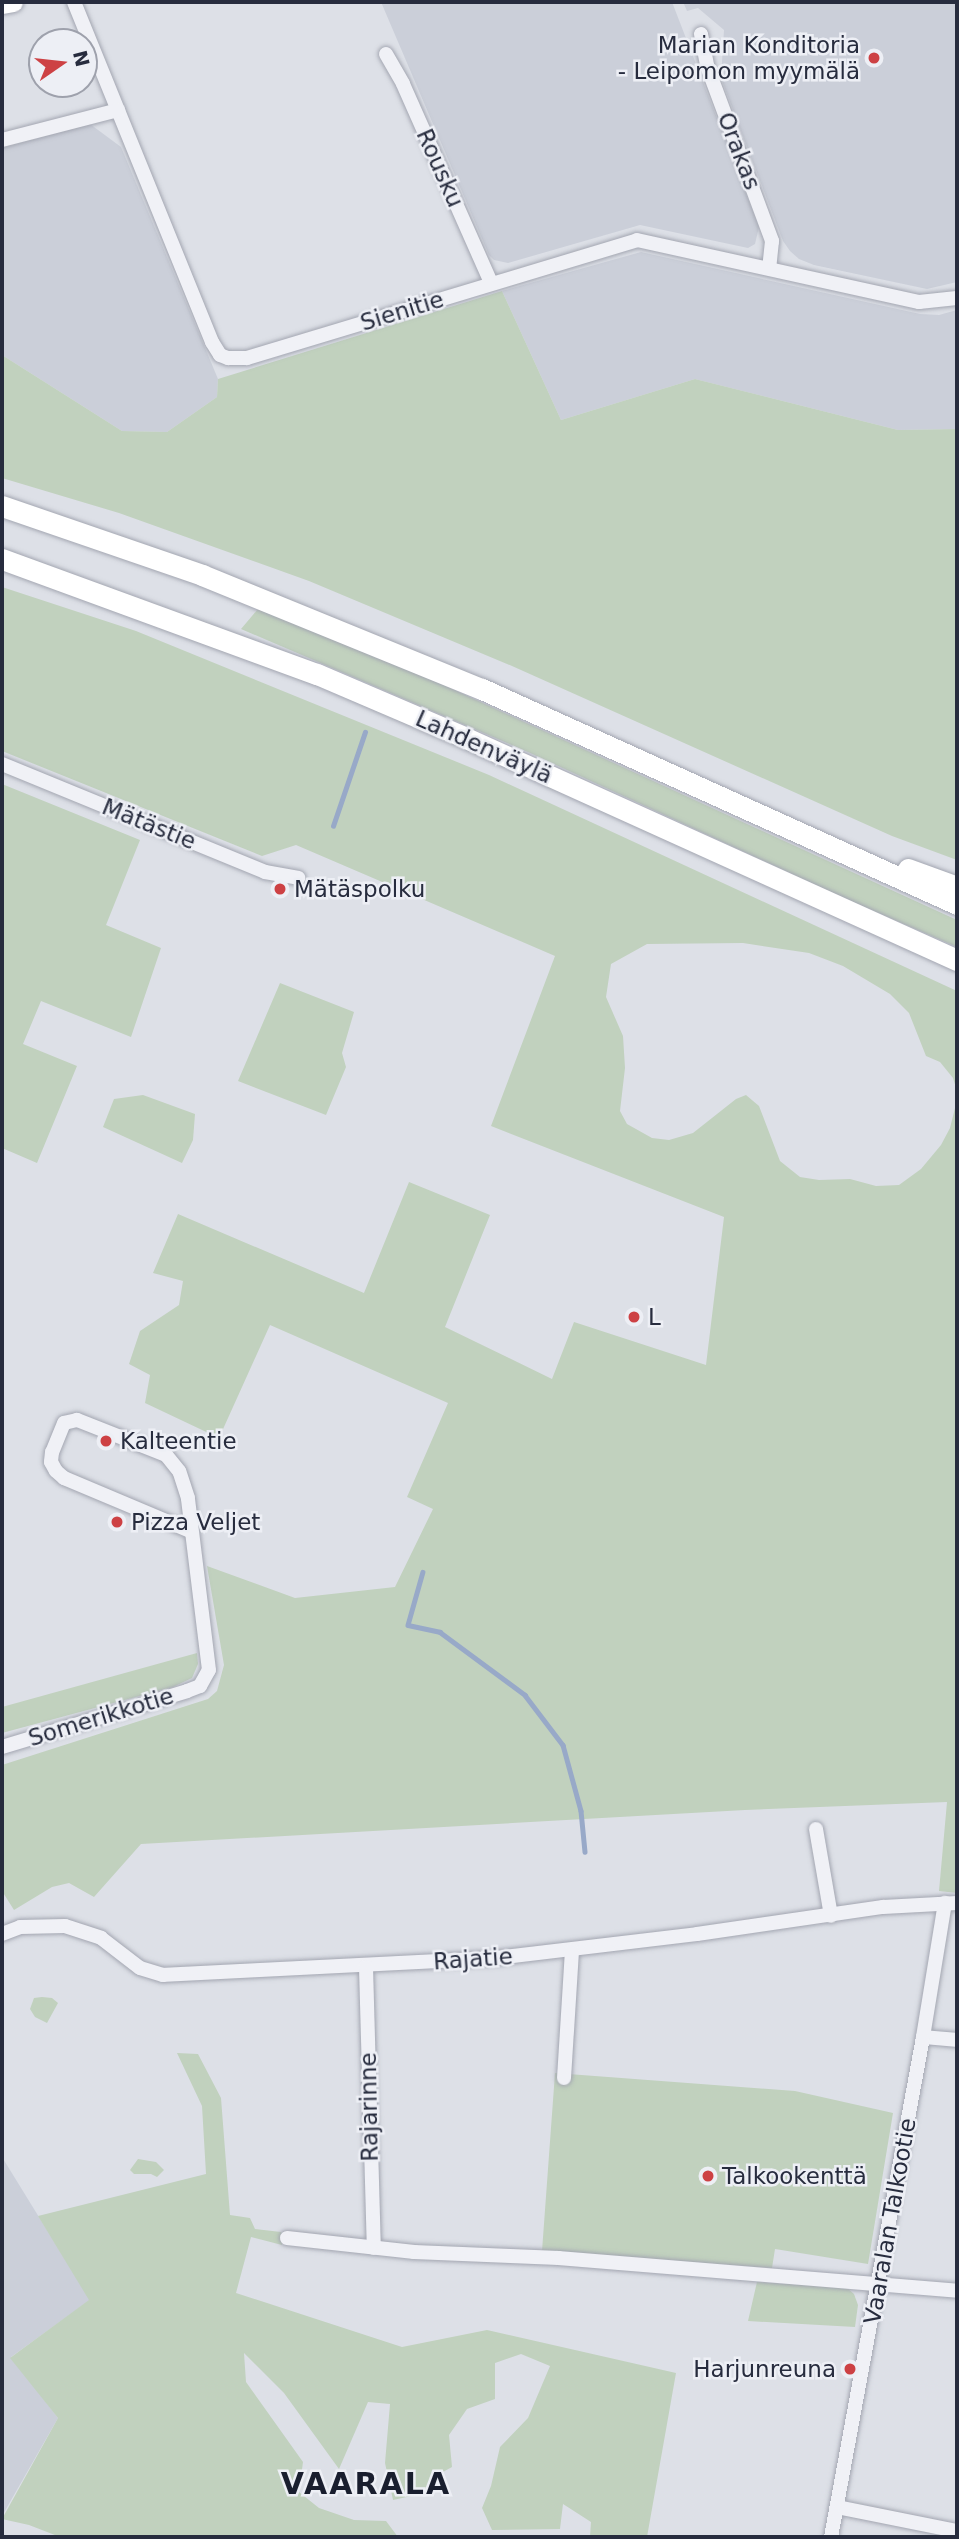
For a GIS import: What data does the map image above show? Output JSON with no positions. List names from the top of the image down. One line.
{"streets":{"highway":["Lahdenväylä"],"street":["Orakas","Rousku","Sienitie","Mätästie","Somerikkotie","Rajatie","Rajarinne","Vaaralan Talkootie"]},"crossings":[["Orakas","Sienitie"],["Rousku","Sienitie"],["Rajatie","Rajarinne"],["Rajatie","Vaaralan Talkootie"]],"districts":["VAARALA"],"places":["Marian Konditoria - Leipomon myymälä","Mätäspolku","L","Kalteentie","Pizza Veljet","Talkookenttä","Harjunreuna"],"north":"right"}
